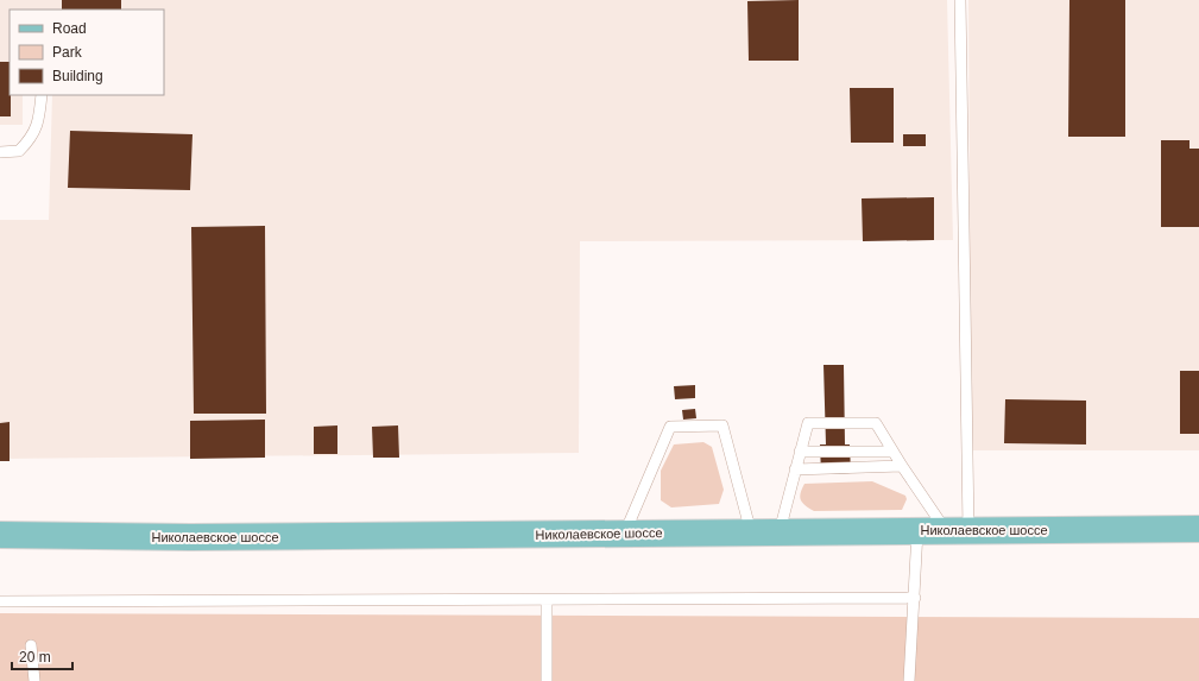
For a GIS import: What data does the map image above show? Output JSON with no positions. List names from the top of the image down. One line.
{"streets":{"main road":["Николаевское шоссе"]},"legend":["Road","Park","Building"],"scale_bar":"20 m"}
